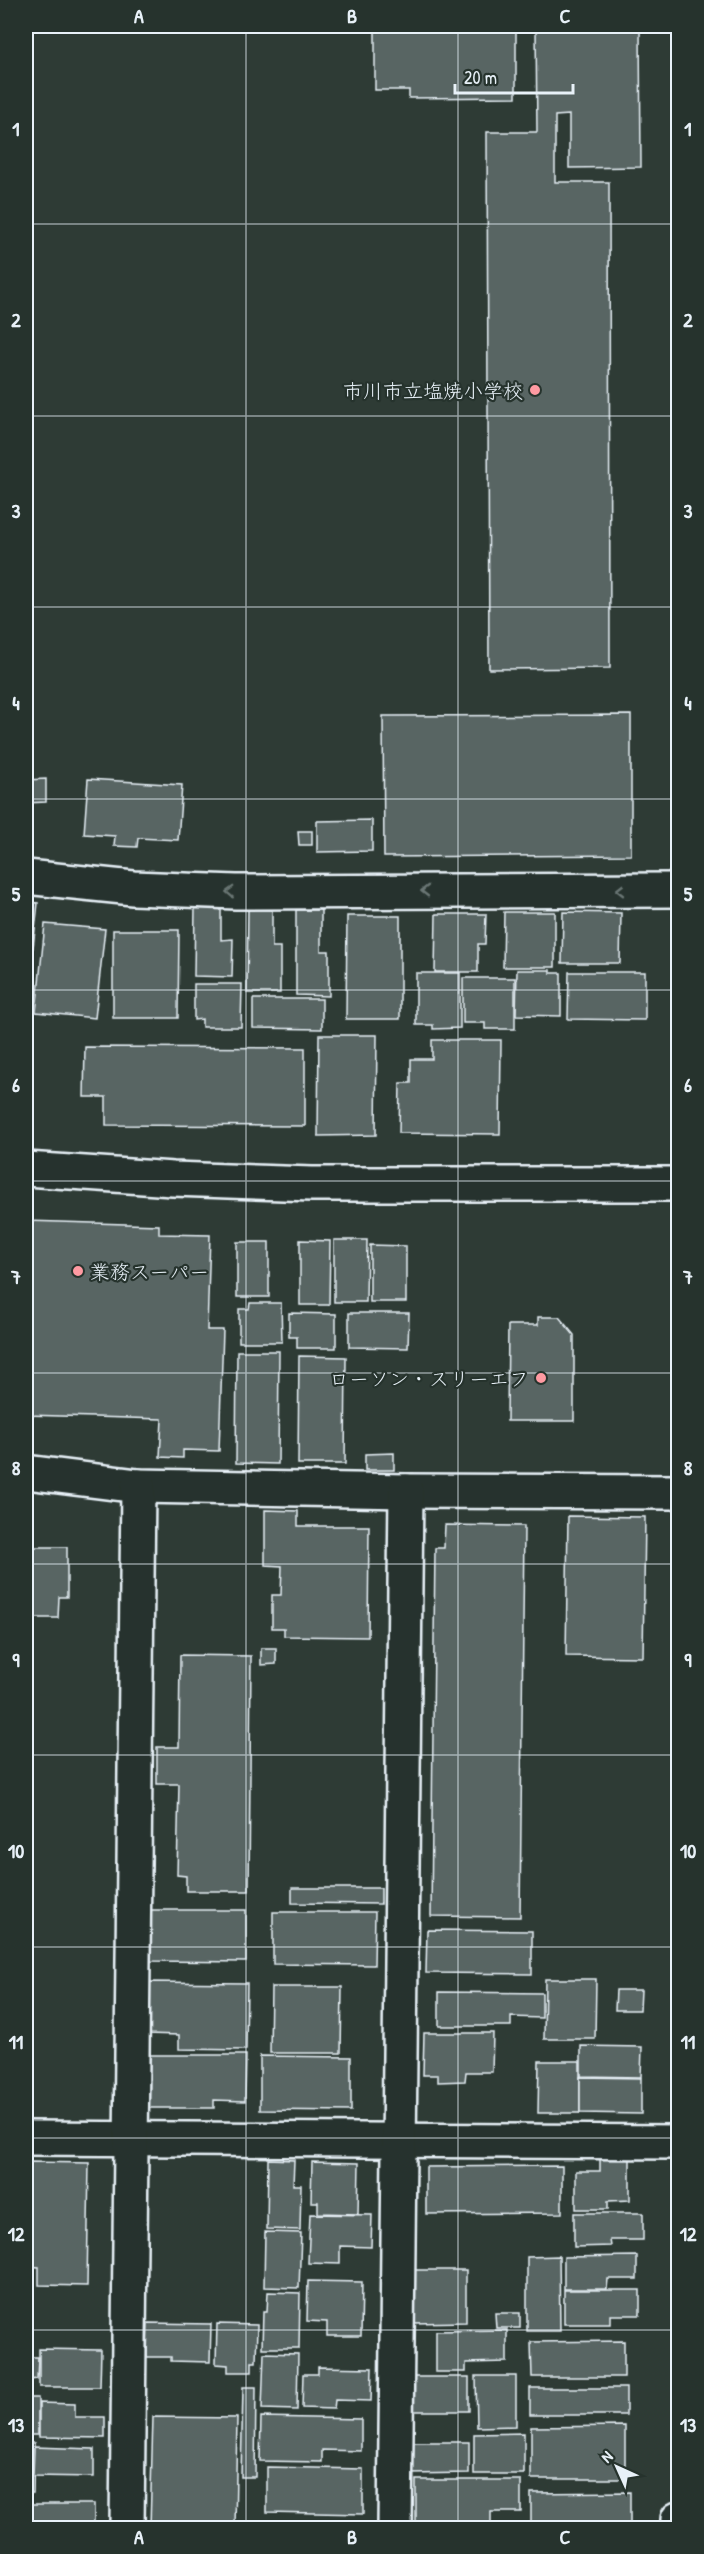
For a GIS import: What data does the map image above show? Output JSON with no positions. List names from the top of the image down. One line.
{"places":["市川市立塩焼小学校","業務スーパー","ローソン・スリーエフ"],"scale_bar":"20 m","north":"top left","grid":{"columns":["A","B","C"],"rows":["1","2","3","4","5","6","7","8","9","10","11","12","13"]}}
